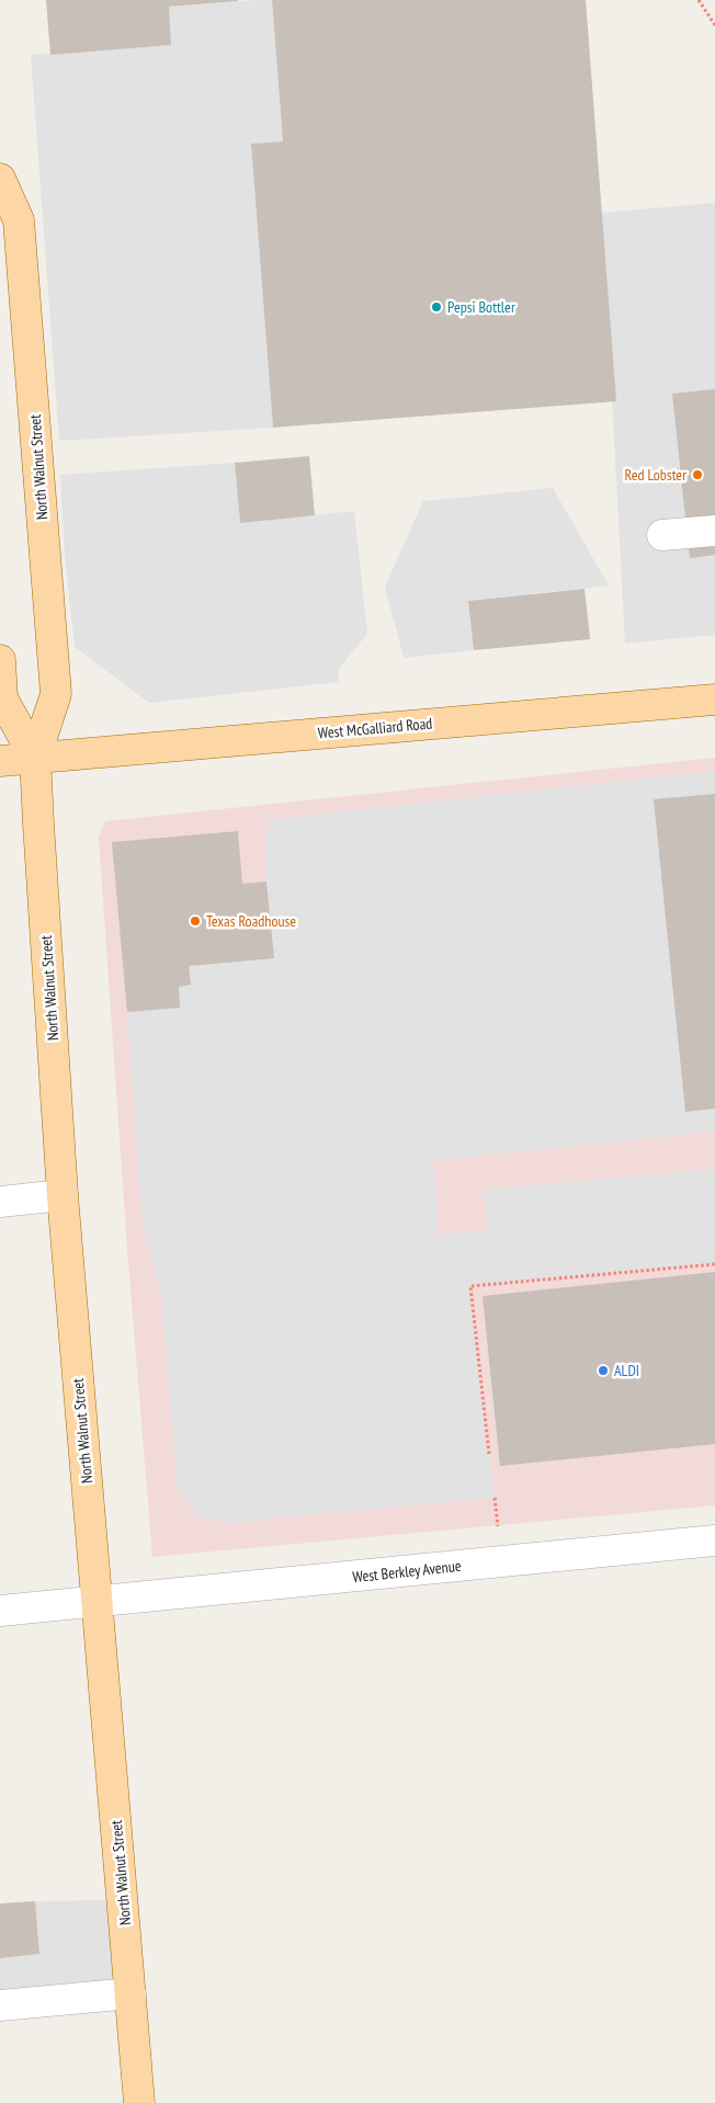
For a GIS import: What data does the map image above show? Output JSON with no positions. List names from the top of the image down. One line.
{"streets":{"main road":["North Walnut Street","West McGalliard Road"],"street":["West Berkley Avenue"]},"crossings":[["North Walnut Street","West McGalliard Road"],["North Walnut Street","West Berkley Avenue"]],"places":["Pepsi Bottler","Red Lobster","Texas Roadhouse","ALDI"]}
